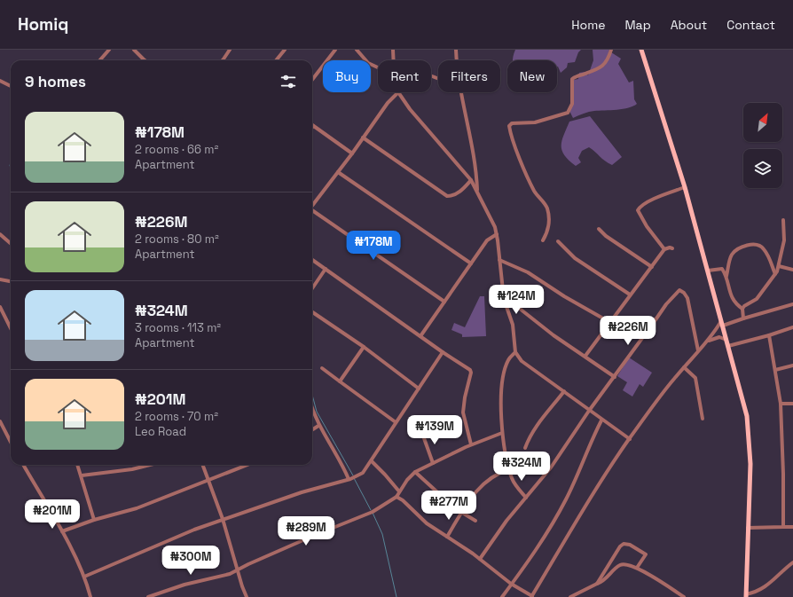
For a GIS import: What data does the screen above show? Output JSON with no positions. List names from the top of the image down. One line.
{"north":"top right","page":{"header":"Homiq","nav":["Home","Map","About","Contact"],"chip":["Buy","Rent","Filters","New"],"heading":"9 homes","list":[{"name":"₦178M","note":"2 rooms · 66 m² · Apartment"},{"name":"₦226M","note":"2 rooms · 80 m² · Apartment"},{"name":"₦324M","note":"3 rooms · 113 m² · Apartment"},{"name":"₦201M","note":"2 rooms · 70 m² · Leo Road"}],"price":["₦178M","₦124M","₦226M","₦139M","₦324M","₦277M","₦201M","₦289M","₦300M"]}}
